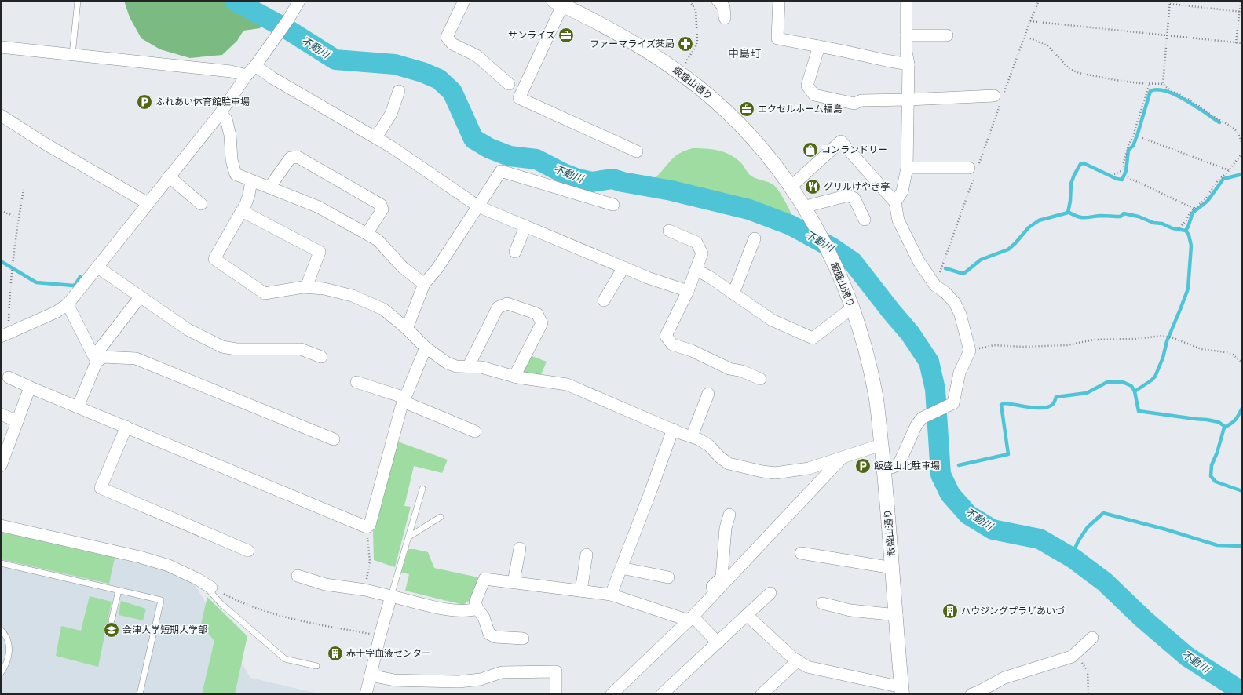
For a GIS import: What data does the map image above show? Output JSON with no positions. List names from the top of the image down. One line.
{"streets":{"street":["飯盛山通り"]},"districts":["中島町"],"water":["不動川"],"places":{"office":["サンライズ","エクセルホーム福島"],"pharmacy":["ファーマライズ薬局"],"parking":["ふれあい体育館駐車場","飯盛山北駐車場"],"shop":["コンランドリー"],"restaurant":["グリルけやき亭"],"building":["ハウジングプラザあいづ","赤十字血液センター"],"school or university":["会津大学短期大学部"]}}
